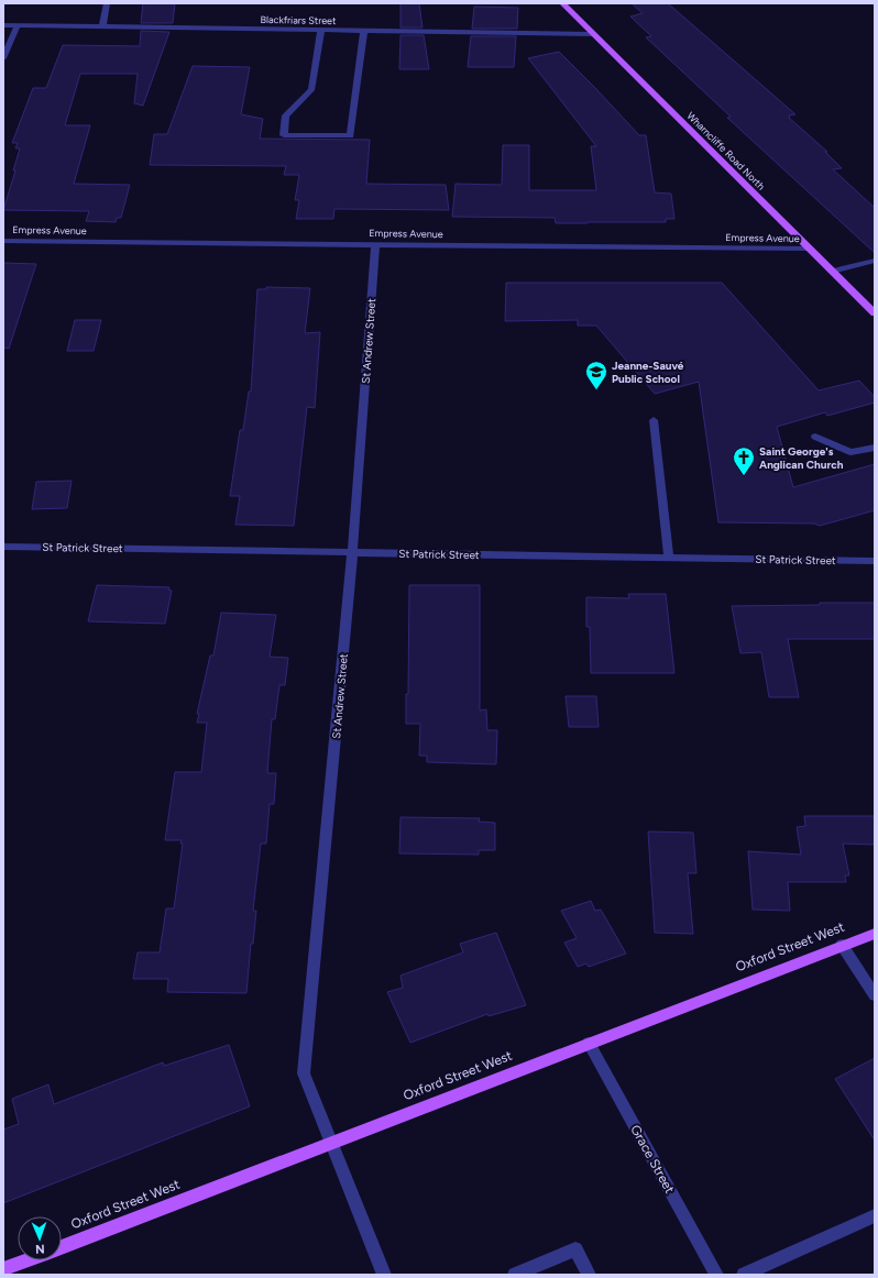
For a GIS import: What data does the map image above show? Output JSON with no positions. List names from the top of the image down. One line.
{"streets":{"main road":["Wharncliffe Road North","Oxford Street West"],"street":["Blackfriars Street","Empress Avenue","St Andrew Street","St Patrick Street","Grace Street"]},"crossings":[["Blackfriars Street","Wharncliffe Road North"],["Wharncliffe Road North","Empress Avenue"],["Empress Avenue","St Andrew Street"],["St Andrew Street","St Patrick Street"],["St Andrew Street","Oxford Street West"],["Oxford Street West","Grace Street"]],"places":{"school or university":["Jeanne-Sauvé Public School"],"church":["Saint George's Anglican Church"]},"north":"bottom"}
